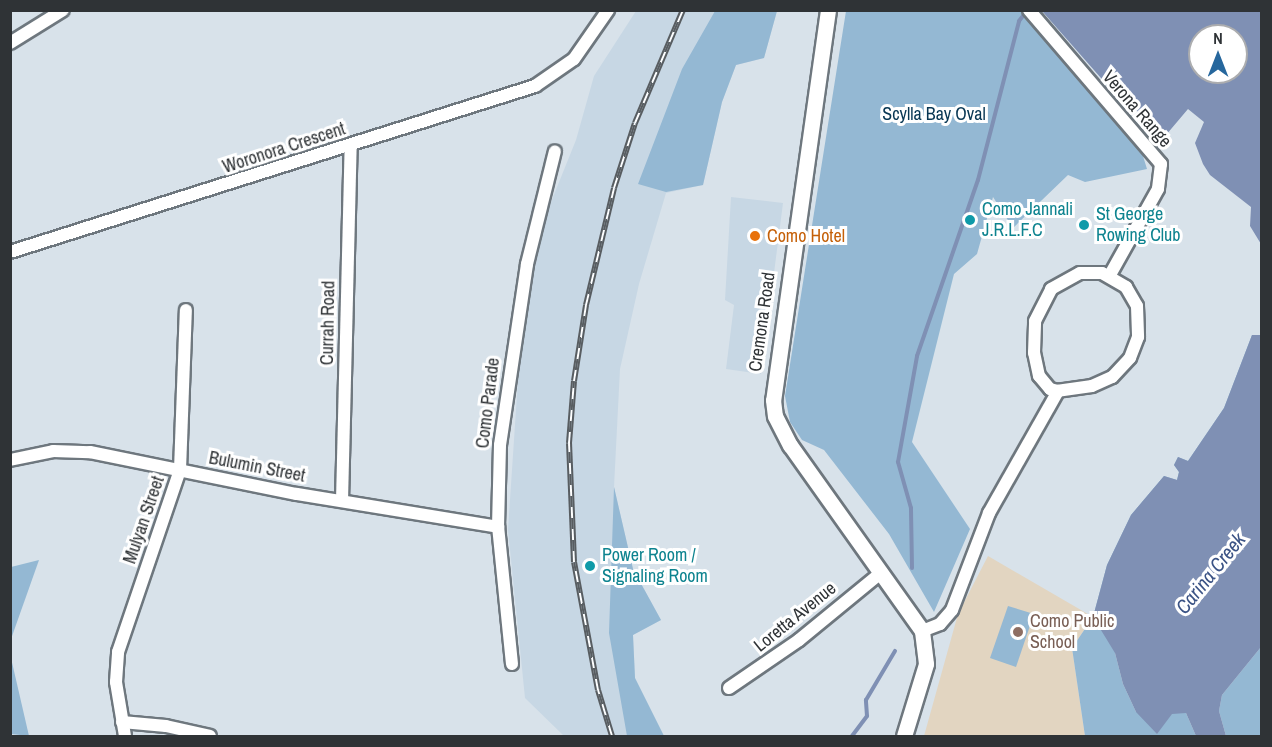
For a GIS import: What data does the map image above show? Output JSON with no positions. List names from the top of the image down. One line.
{"streets":{"street":["Verona Range","Woronora Crescent","Cremona Road","Currah Road","Como Parade","Bulumin Street","Mulyan Street","Loretta Avenue"]},"crossings":[["Woronora Crescent","Currah Road"],["Cremona Road","Loretta Avenue"],["Currah Road","Bulumin Street"],["Como Parade","Bulumin Street"],["Bulumin Street","Mulyan Street"]],"water":["Carina Creek"],"parks":["Scylla Bay Oval"],"places":["Como Jannali J.R.L.F.C","St George Rowing Club","Como Hotel","Power Room / Signaling Room","Como Public School"],"north":"top"}
